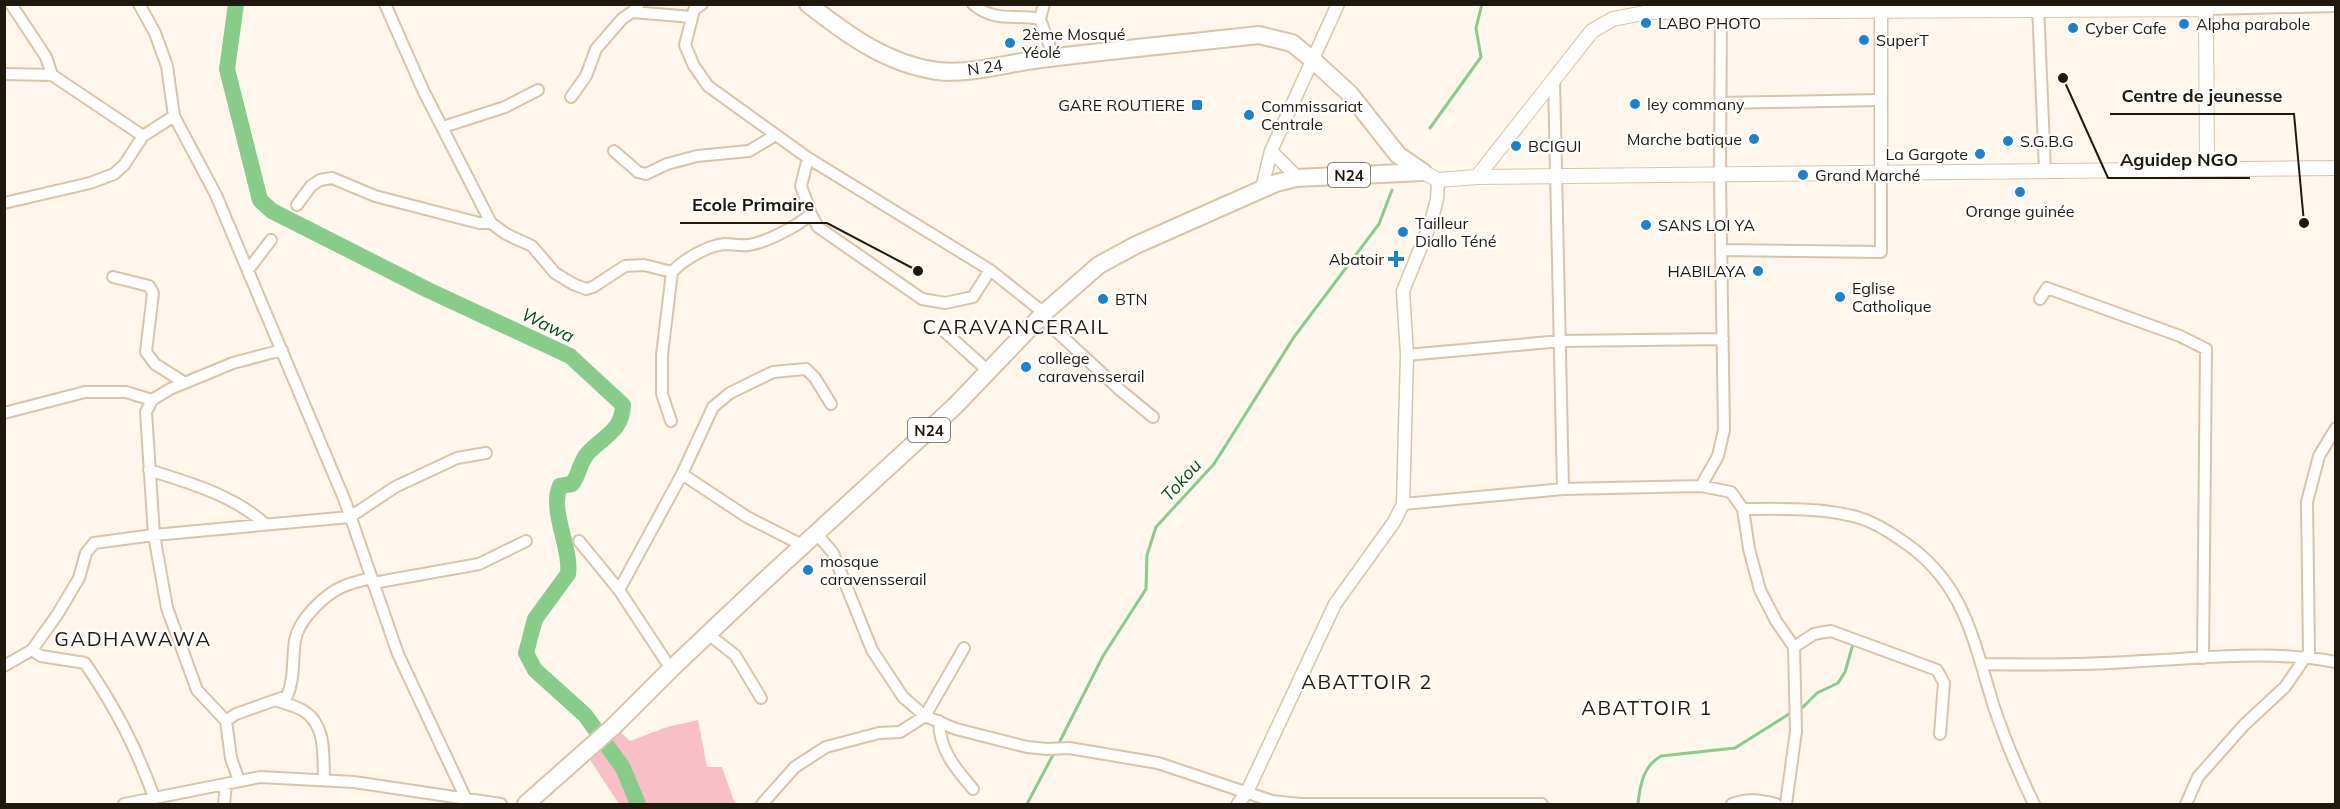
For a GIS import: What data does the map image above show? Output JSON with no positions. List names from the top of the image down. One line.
{"streets":{"main road":["N 24","N24"]},"crossings":[["N 24","N24"]],"districts":["CARAVANCERAIL","GADHAWAWA","ABATTOIR 2","ABATTOIR 1"],"water":["Wawa","Tokou"],"places":{"other":["LABO PHOTO","Alpha parabole","Cyber Cafe","SuperT","2ème Mosqué Yéolé","Aguidep NGO","ley commany","Commissariat Centrale","Marche batique","S.G.B.G","BCIGUI","La Gargote","Grand Marché","Orange guinée","Centre de jeunesse","SANS LOI YA","Tailleur Diallo Téné","Ecole Primaire","HABILAYA","Eglise Catholique","BTN","college caravensserail","mosque caravensserail"],"transit":["GARE ROUTIERE"],"health":["Abatoir"]}}
